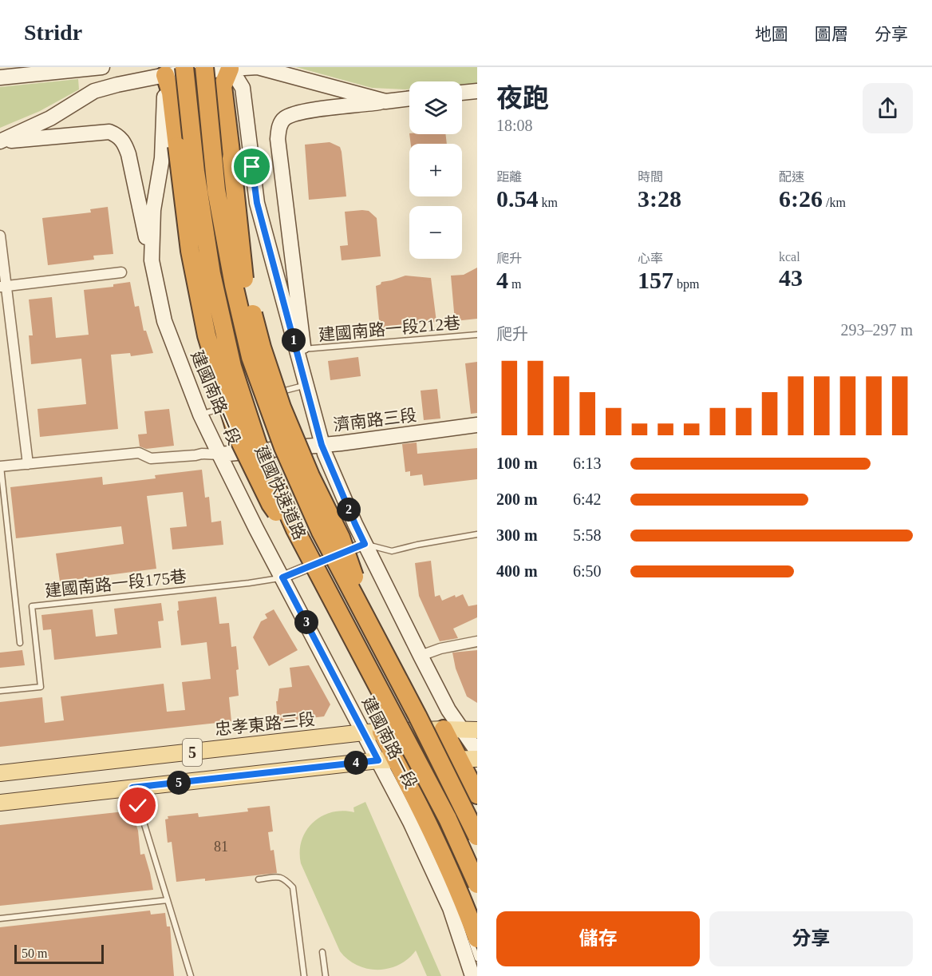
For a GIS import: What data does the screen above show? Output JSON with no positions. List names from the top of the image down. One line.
{"streets":{"highway":["建國快速道路"],"main road":["忠孝東路三段","5"],"street":["建國南路一段","濟南路三段"],"lane":["建國南路一段212巷","建國南路一段175巷"]},"crossings":[["建國南路一段","濟南路三段"],["建國南路一段","建國南路一段175巷"],["建國南路一段","忠孝東路三段"],["建國南路一段","5"]],"house_numbers":["81"],"scale_bar":"50 m","page":{"header":"Stridr","nav":["地圖","圖層","分享"],"heading":["夜跑","18:08"],"map_buttons":["+","−"],"stats":[["距離","0.54 km"],["時間","3:28"],["配速","6:26 /km"],["爬升","4 m"],["心率","157 bpm"],["kcal","43"]],"chart":["爬升","293–297 m"],"pins":["1","2","3","4","5"],"list":[{"name":"100 m","note":"6:13"},{"name":"200 m","note":"6:42"},{"name":"300 m","note":"5:58"},{"name":"400 m","note":"6:50"}],"buttons":["儲存","分享"],"scale":"50 m"}}
